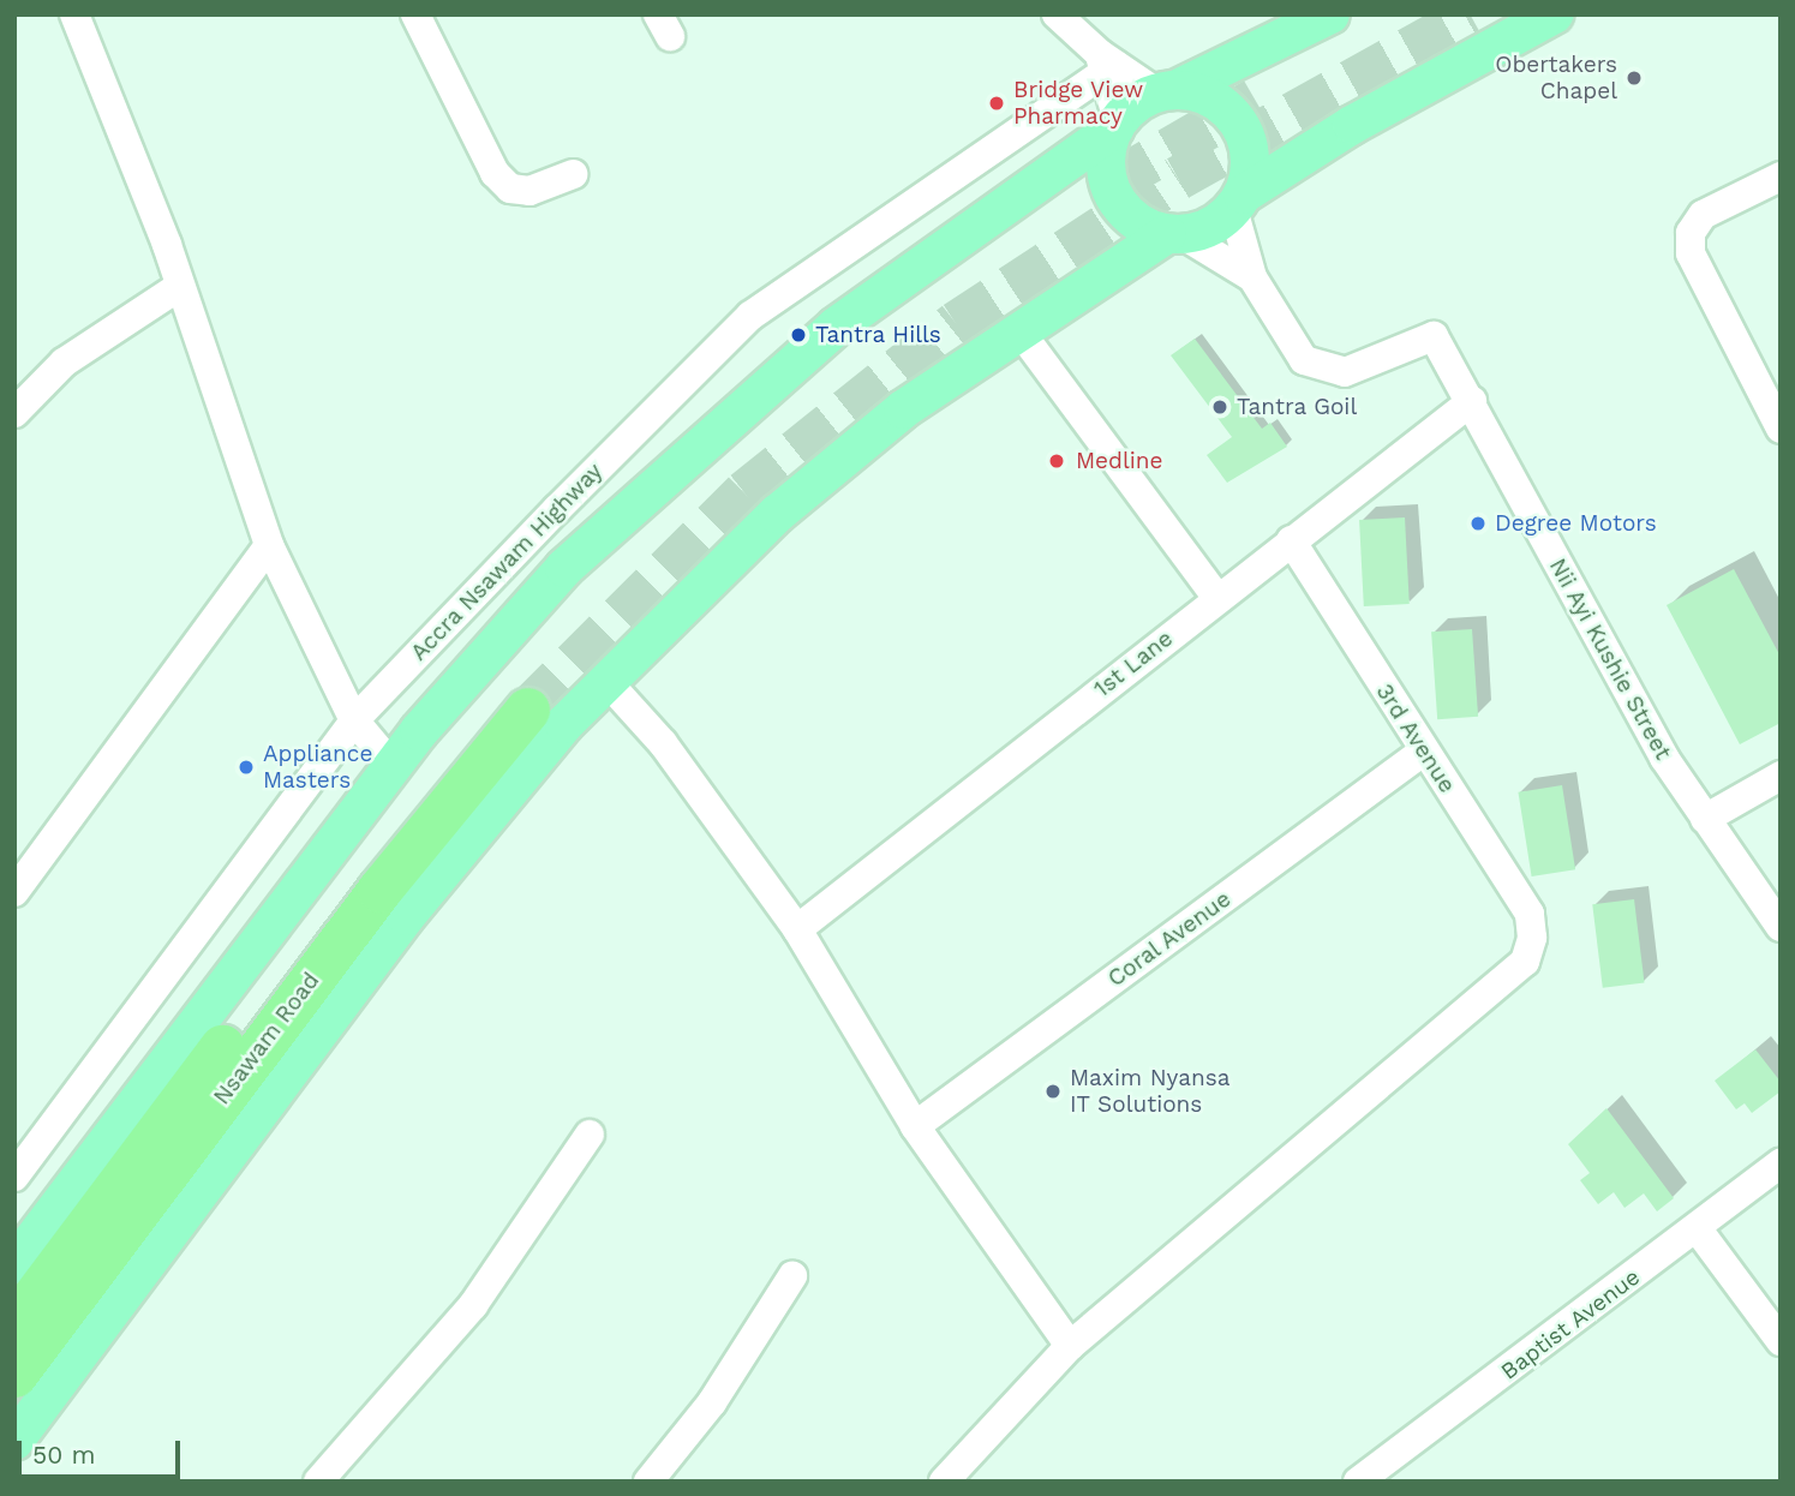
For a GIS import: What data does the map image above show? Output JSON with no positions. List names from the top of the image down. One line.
{"streets":{"highway":["Nsawam Road"],"street":["Accra Nsawam Highway","Nii Ayi Kushie Street","1st Lane","3rd Avenue","Coral Avenue","Baptist Avenue"]},"crossings":[["Nii Ayi Kushie Street","1st Lane"],["1st Lane","3rd Avenue"],["3rd Avenue","Coral Avenue"]],"places":["Obertakers Chapel","Bridge View Pharmacy","Tantra Hills","Tantra Goil","Medline","Degree Motors","Appliance Masters","Maxim Nyansa IT Solutions"],"scale_bar":"50 m"}
